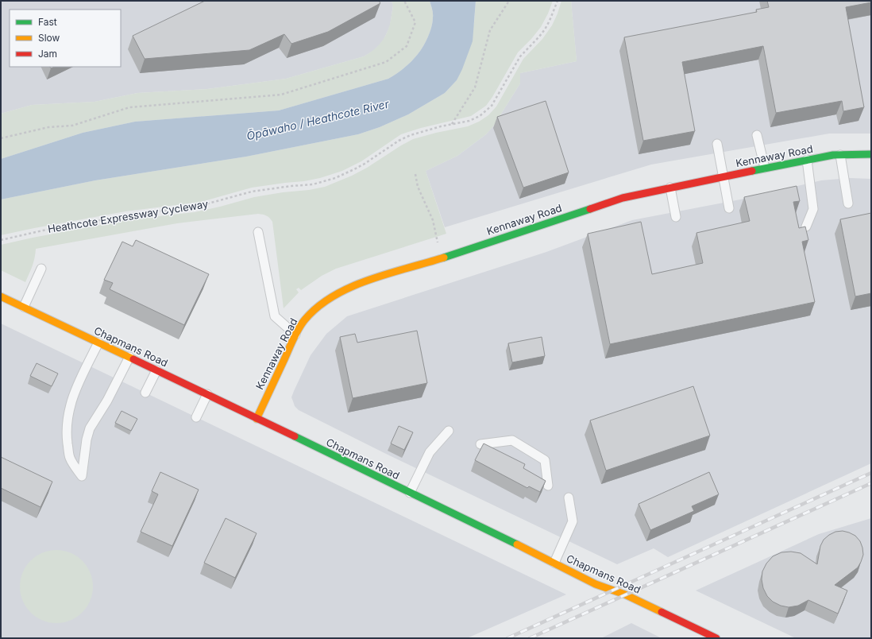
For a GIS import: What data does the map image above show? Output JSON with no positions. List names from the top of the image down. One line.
{"streets":{"street":["Kennaway Road","Chapmans Road"],"path":["Heathcote Expressway Cycleway"]},"crossings":[["Kennaway Road","Chapmans Road"]],"water":["Ōpāwaho / Heathcote River"],"legend":["Fast","Slow","Jam"]}
